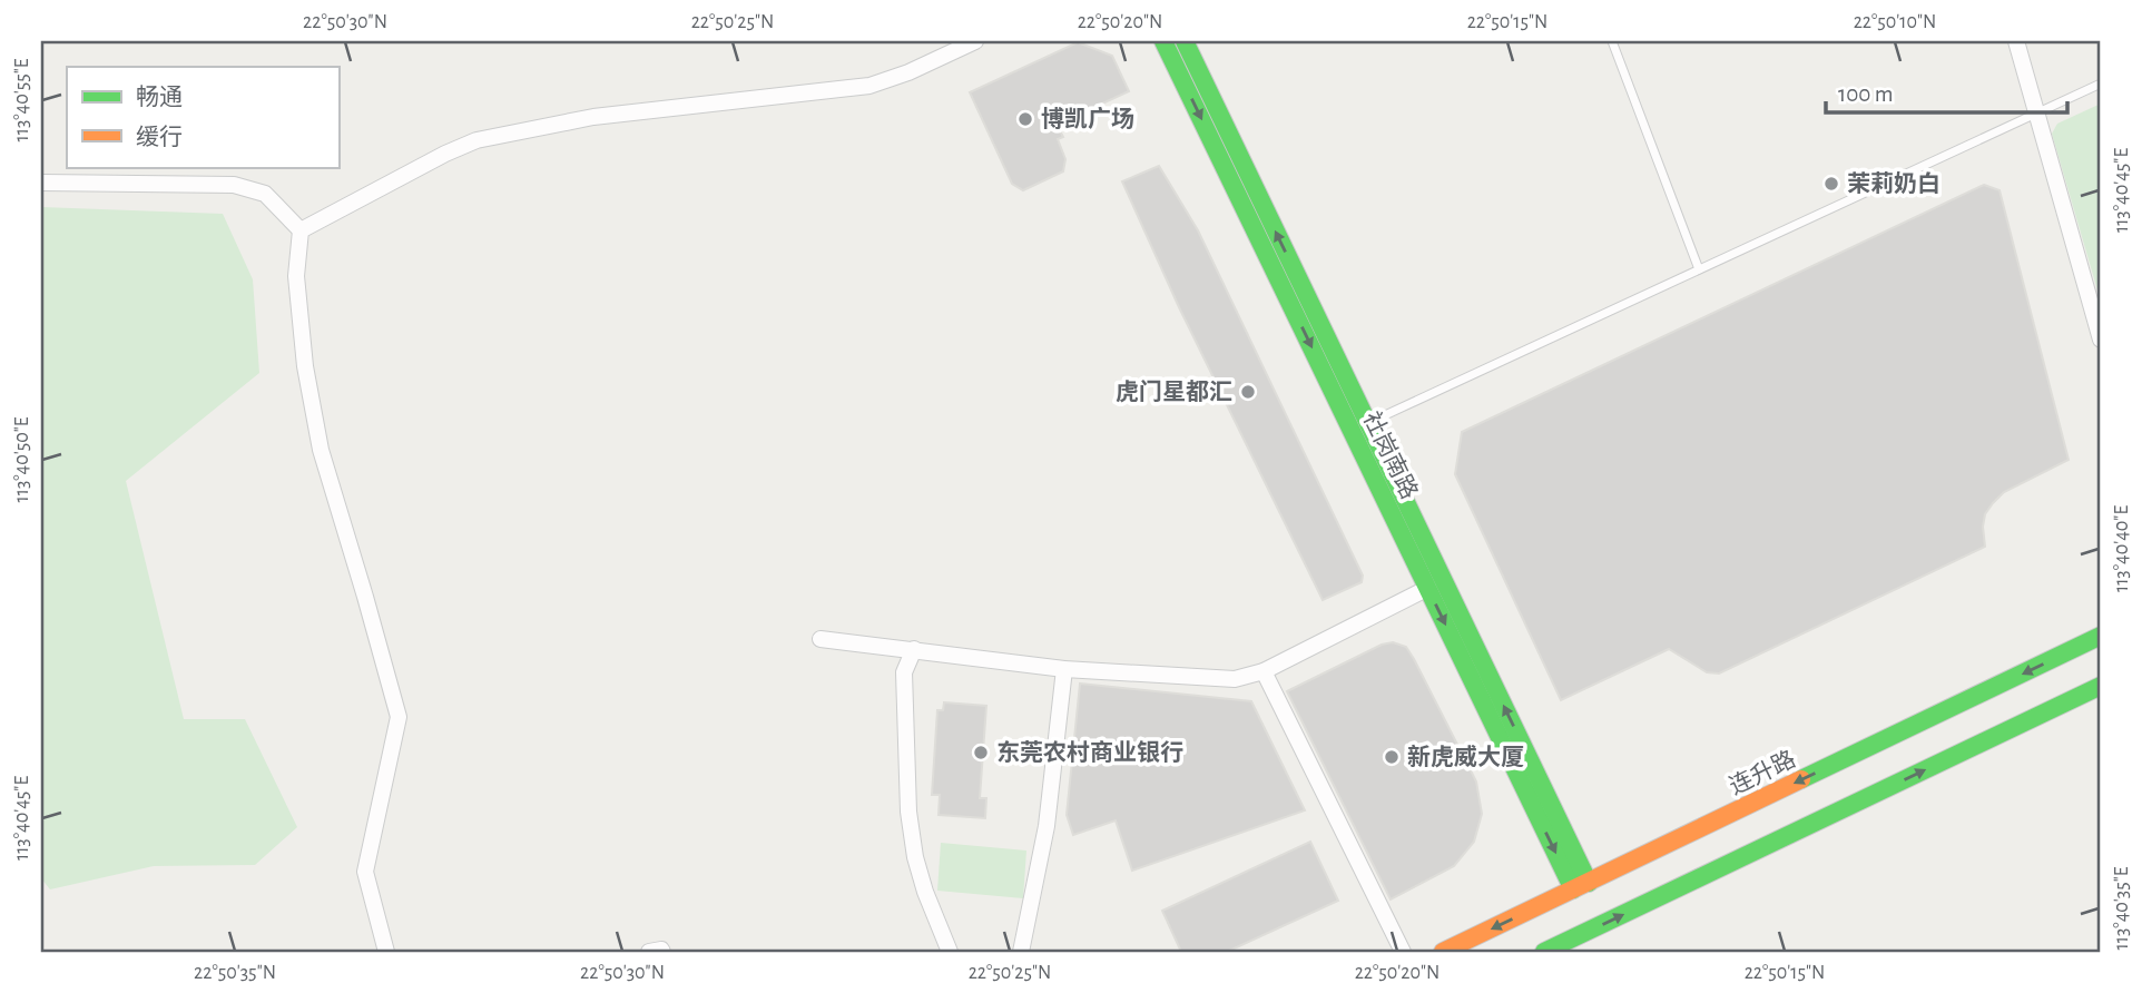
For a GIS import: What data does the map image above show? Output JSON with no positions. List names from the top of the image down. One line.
{"streets":{"street":["社岗南路","连升路"]},"crossings":[["社岗南路","连升路"]],"places":["博凯广场","茉莉奶白","虎门星都汇","东莞农村商业银行","新虎威大厦"],"legend":["畅通","缓行"],"scale_bar":"100 m","coordinates":["22°50'30\"N","22°50'25\"N","22°50'20\"N","22°50'15\"N","22°50'10\"N","113°40'55\"E","113°40'45\"E","113°40'50\"E","113°40'40\"E","113°40'35\"E","22°50'35\"N"]}
